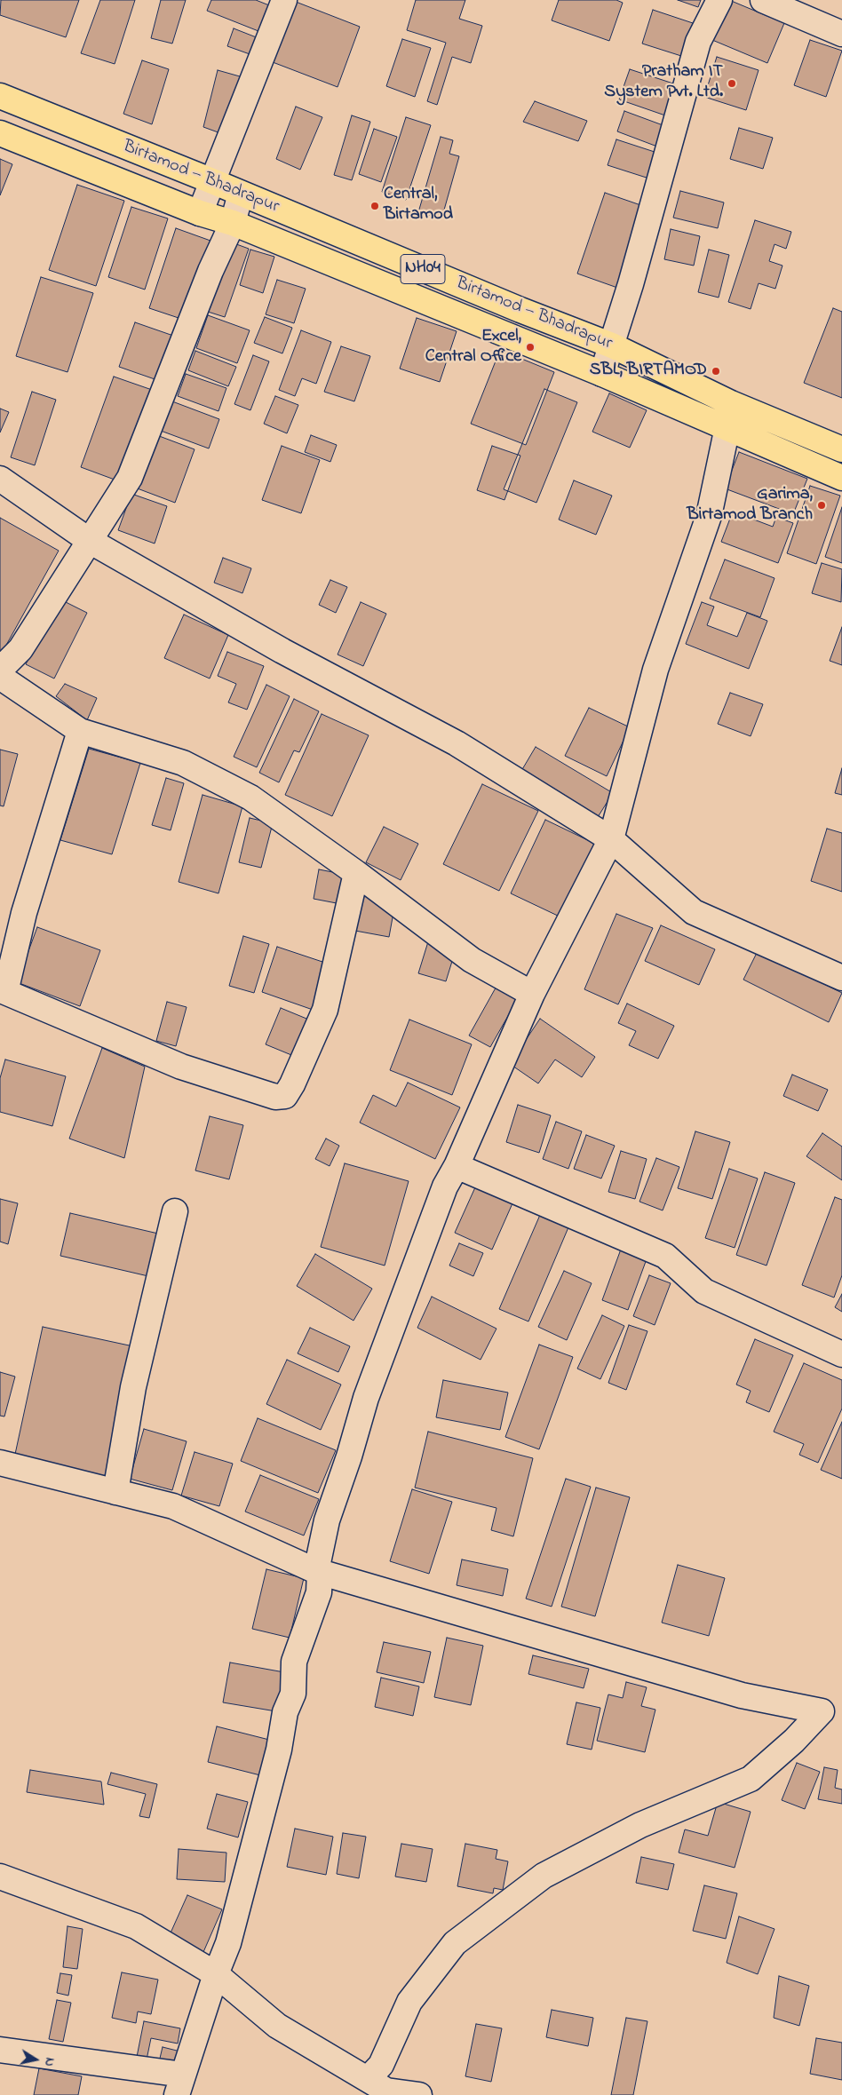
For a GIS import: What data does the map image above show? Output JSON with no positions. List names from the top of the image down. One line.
{"streets":{"main road":["Birtamod — Bhadrapur","NH04"]},"places":["Pratham IT System Pvt. Ltd.","Central, Birtamod","Excel, Central Office","SBL, BIRTAMOD","Garima, Birtamod Branch"],"north":"right"}
